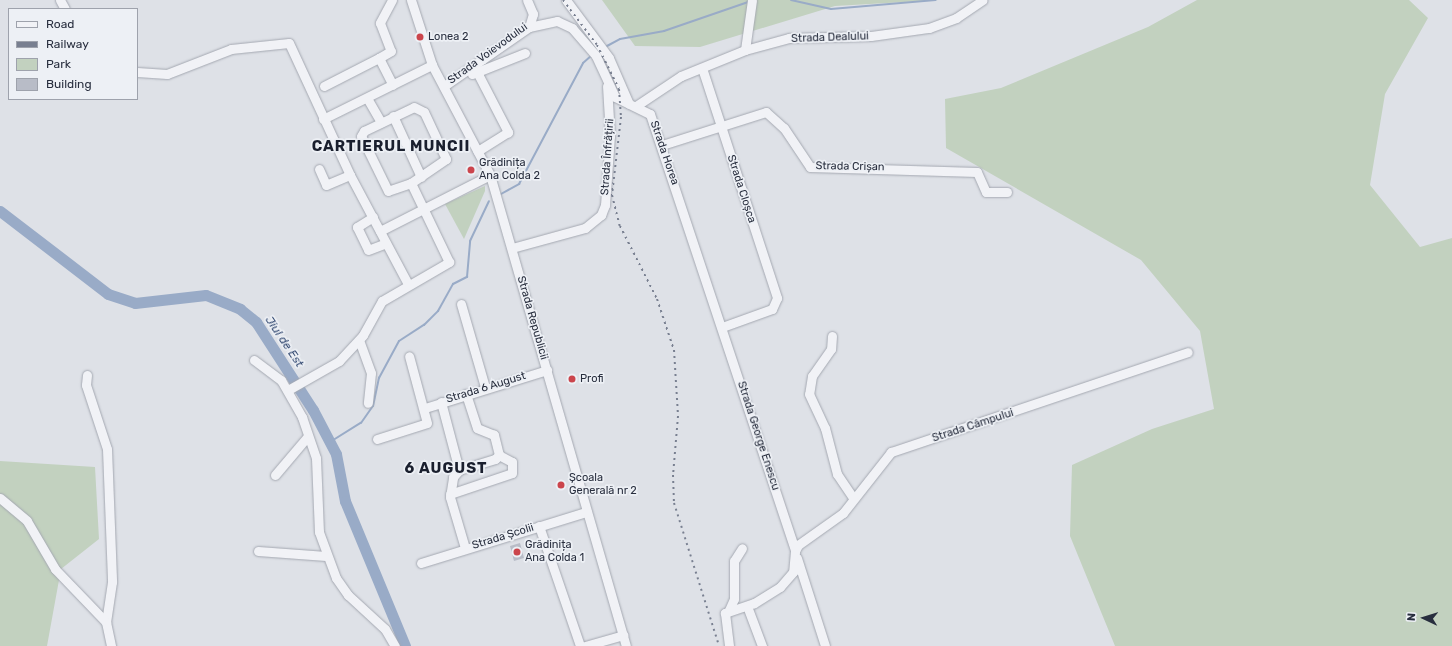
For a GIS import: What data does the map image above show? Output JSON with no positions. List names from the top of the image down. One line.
{"streets":{"street":["Strada Dealului","Strada Voievodului","Strada Horea","Strada Înfrățirii","Strada Crișan","Strada Cloșca","Strada Republicii","Strada 6 August","Strada Câmpului","Strada George Enescu","Strada Școlii"]},"crossings":[["Strada Dealului","Strada Horea"],["Strada Dealului","Strada Cloșca"],["Strada Voievodului","Strada Horea"],["Strada Voievodului","Strada Republicii"],["Strada Horea","Strada Înfrățirii"],["Strada Horea","Strada Crișan"],["Strada Horea","Strada Cloșca"],["Strada Horea","Strada George Enescu"],["Strada Înfrățirii","Strada Republicii"],["Strada Crișan","Strada Cloșca"],["Strada Cloșca","Strada George Enescu"],["Strada Republicii","Strada 6 August"],["Strada Republicii","Strada Școlii"],["Strada Câmpului","Strada George Enescu"]],"districts":["CARTIERUL MUNCII","6 AUGUST"],"water":["Jiul de Est"],"places":["Lonea 2","Grădinița Ana Colda 2","Profi","Școala Generală nr 2","Grădinița Ana Colda 1"],"legend":["Road","Railway","Park","Building"],"north":"left"}
